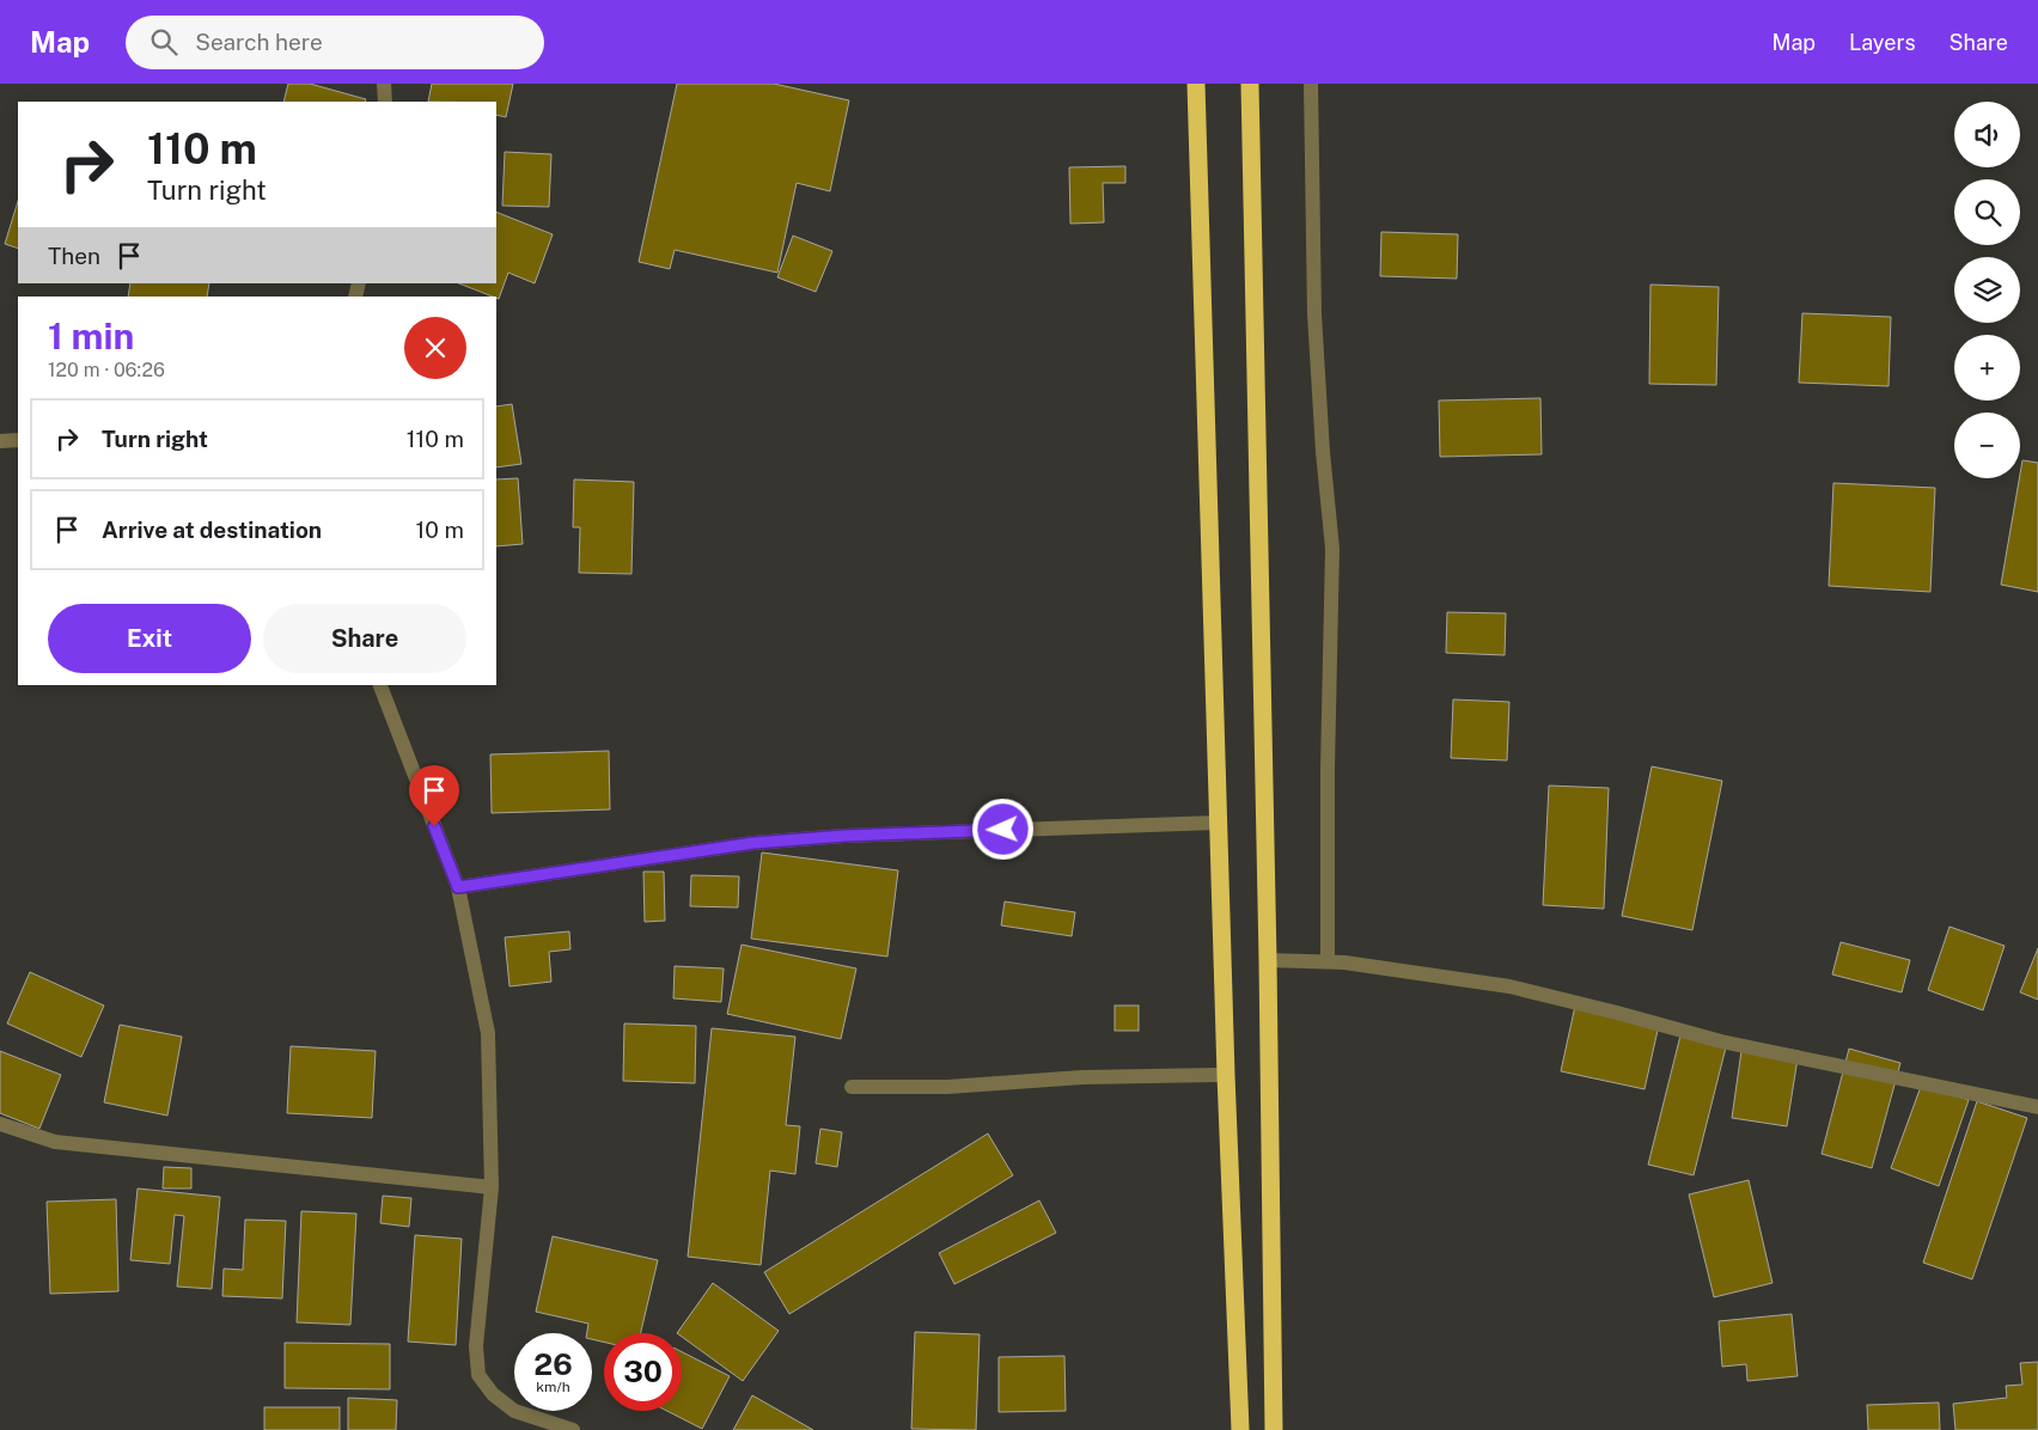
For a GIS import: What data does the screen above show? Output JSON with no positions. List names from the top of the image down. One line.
{"page":{"header":"Map","search":"Search here","nav":["Map","Layers","Share"],"map_buttons":["+","−"],"turn":["110 m","Turn right"],"then":"Then","heading":["1 min","120 m · 06:26"],"list":[{"name":"Turn right","value":"110 m"},{"name":"Arrive at destination","value":"10 m"}],"buttons":["Exit","Share"],"speed":"26 km/h","limit":"30"}}
